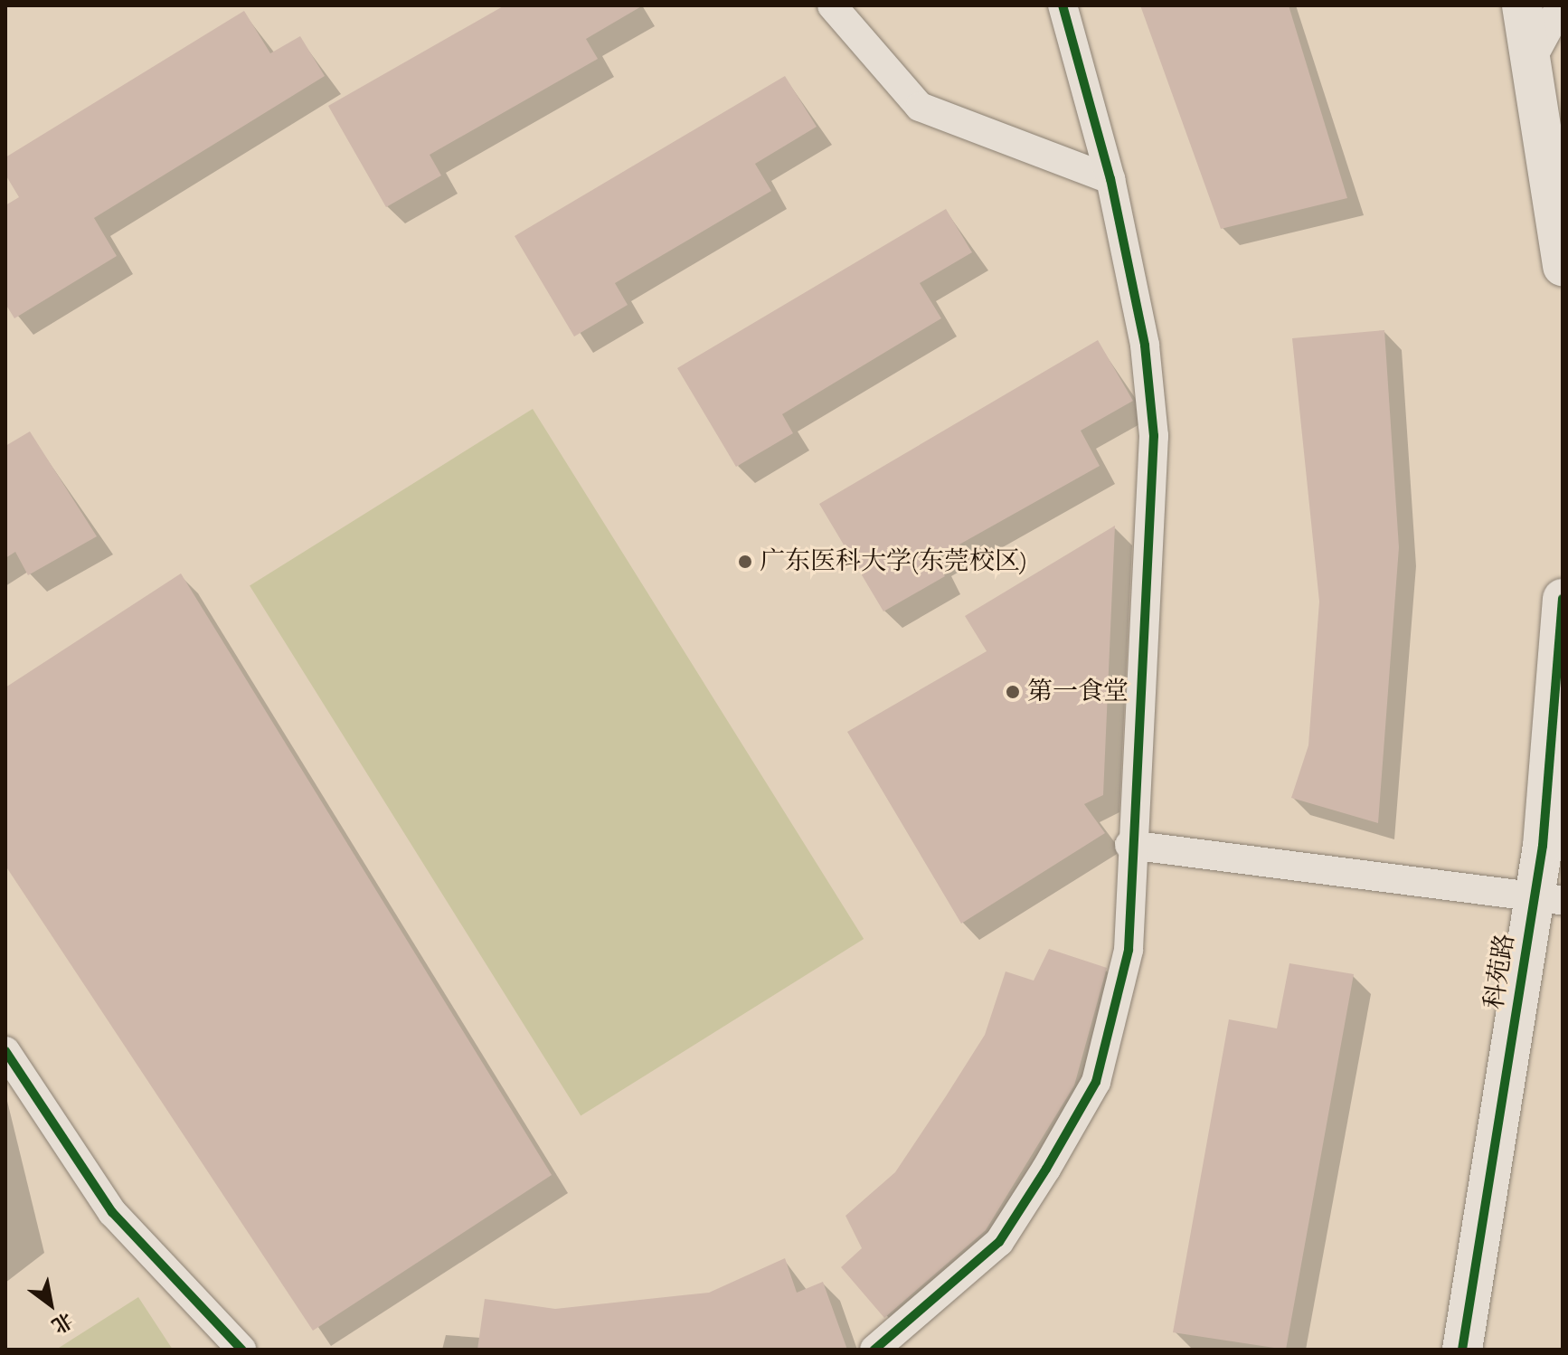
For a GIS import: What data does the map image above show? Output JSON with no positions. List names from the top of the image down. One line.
{"streets":{"street":["科苑路"]},"places":["广东医科大学(东莞校区)","第一食堂"],"north":"bottom right"}
